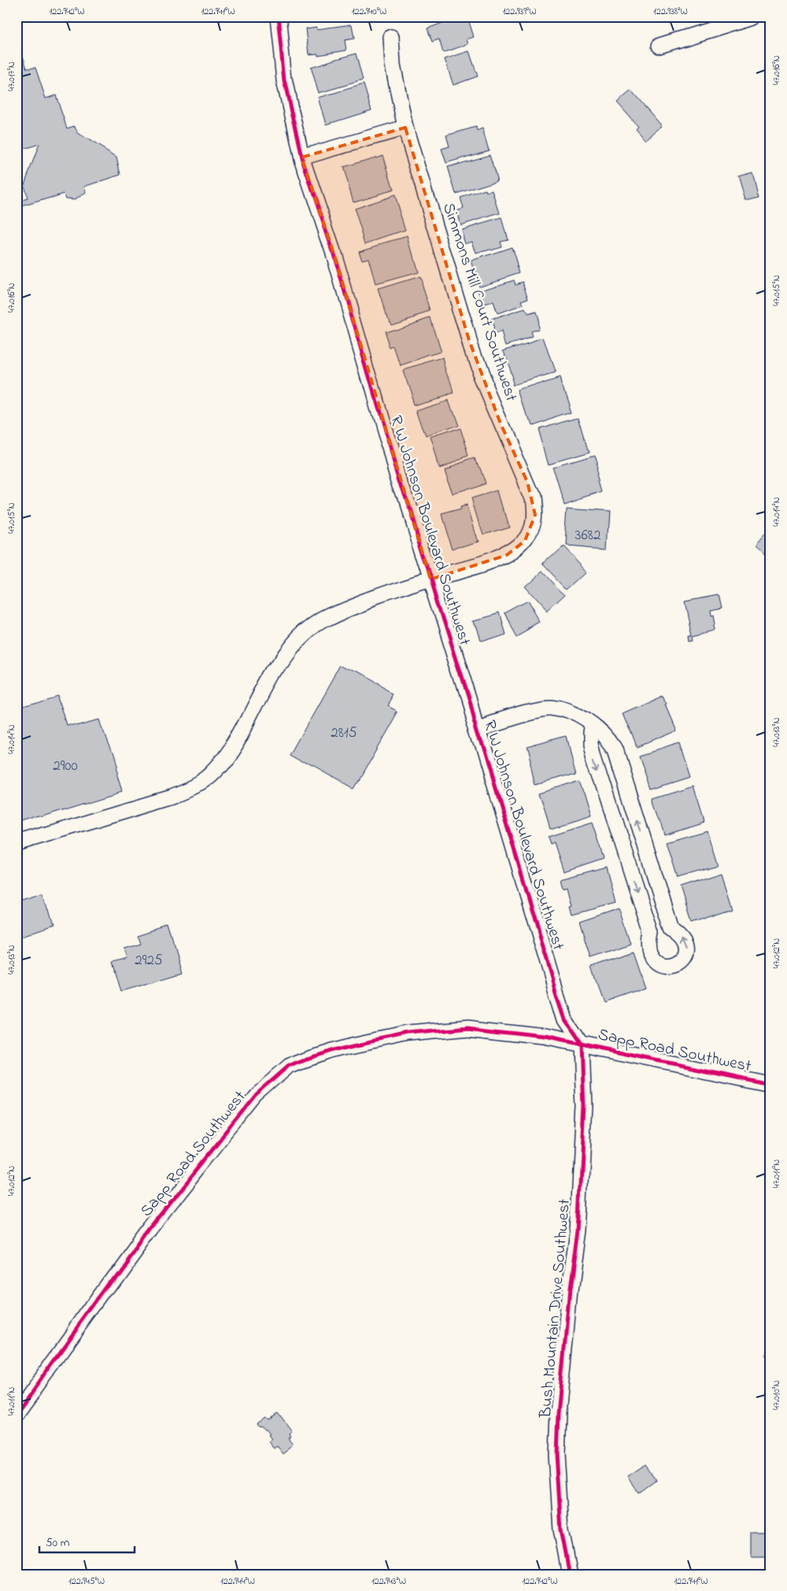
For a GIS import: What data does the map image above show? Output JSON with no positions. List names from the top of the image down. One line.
{"streets":{"street":["Simmons Mill Court Southwest","R W Johnson Boulevard Southwest","Sapp Road Southwest","Bush Mountain Drive Southwest"]},"crossings":[["Simmons Mill Court Southwest","R W Johnson Boulevard Southwest"],["R W Johnson Boulevard Southwest","Sapp Road Southwest"],["R W Johnson Boulevard Southwest","Bush Mountain Drive Southwest"],["Sapp Road Southwest","Bush Mountain Drive Southwest"]],"house_numbers":["3682","2815","2900","2925"],"scale_bar":"50 m","coordinates":["122.942°W","122.941°W","122.940°W","122.939°W","122.938°W","47.016°N","47.017°N","47.015°N","47.014°N","47.013°N","47.012°N","47.011°N","47.010°N","122.945°W","122.944°W","122.943°W"]}
